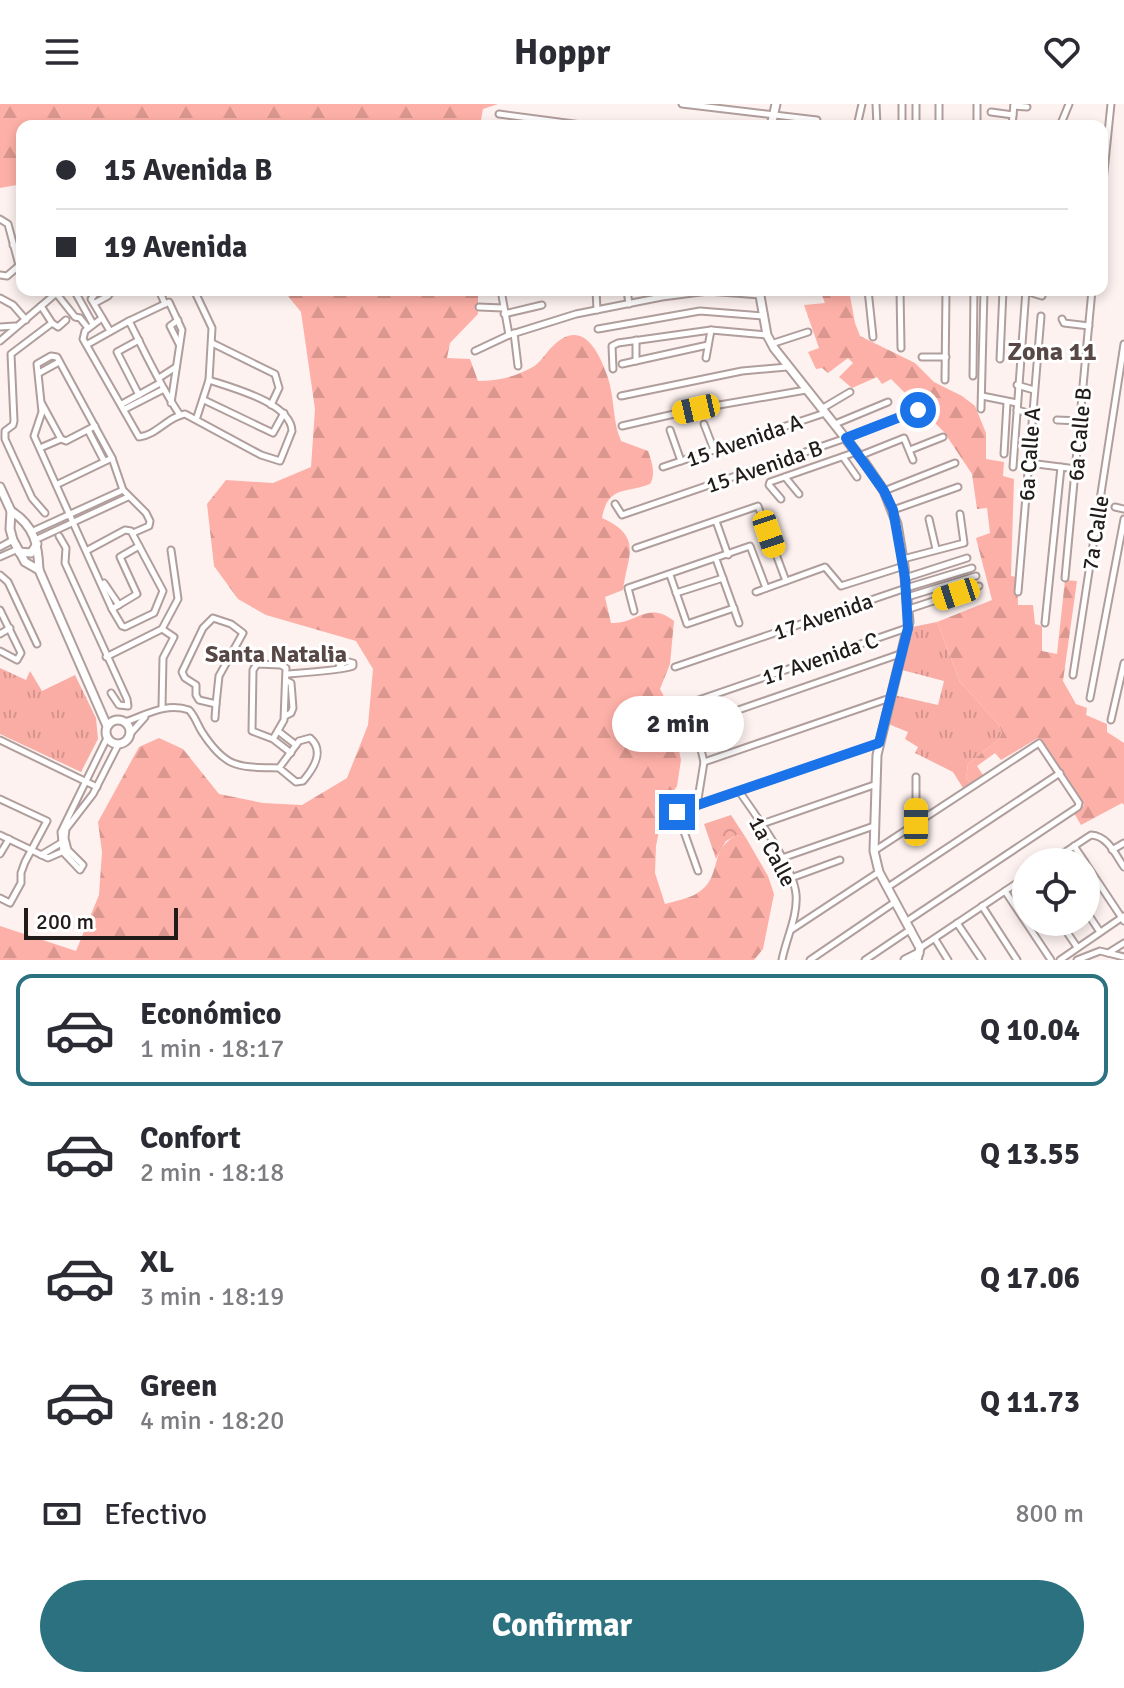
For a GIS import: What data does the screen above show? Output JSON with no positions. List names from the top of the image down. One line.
{"streets":{"street":["6a Calle B","15 Avenida A","6a Calle A","15 Avenida B","7a Calle","17 Avenida","17 Avenida C","1a Calle"]},"districts":["Zona 11","Santa Natalia"],"scale_bar":"200 m","page":{"header":"Hoppr","banner":["15 Avenida B","19 Avenida"],"bubble":"2 min","scale":"200 m","list":[{"name":"Económico","note":"1 min · 18:17","value":"Q 10.04"},{"name":"Confort","note":"2 min · 18:18","value":"Q 13.55"},{"name":"XL","note":"3 min · 18:19","value":"Q 17.06"},{"name":"Green","note":"4 min · 18:20","value":"Q 11.73"}],"pay":["Efectivo","800 m"],"buttons":"Confirmar"}}
